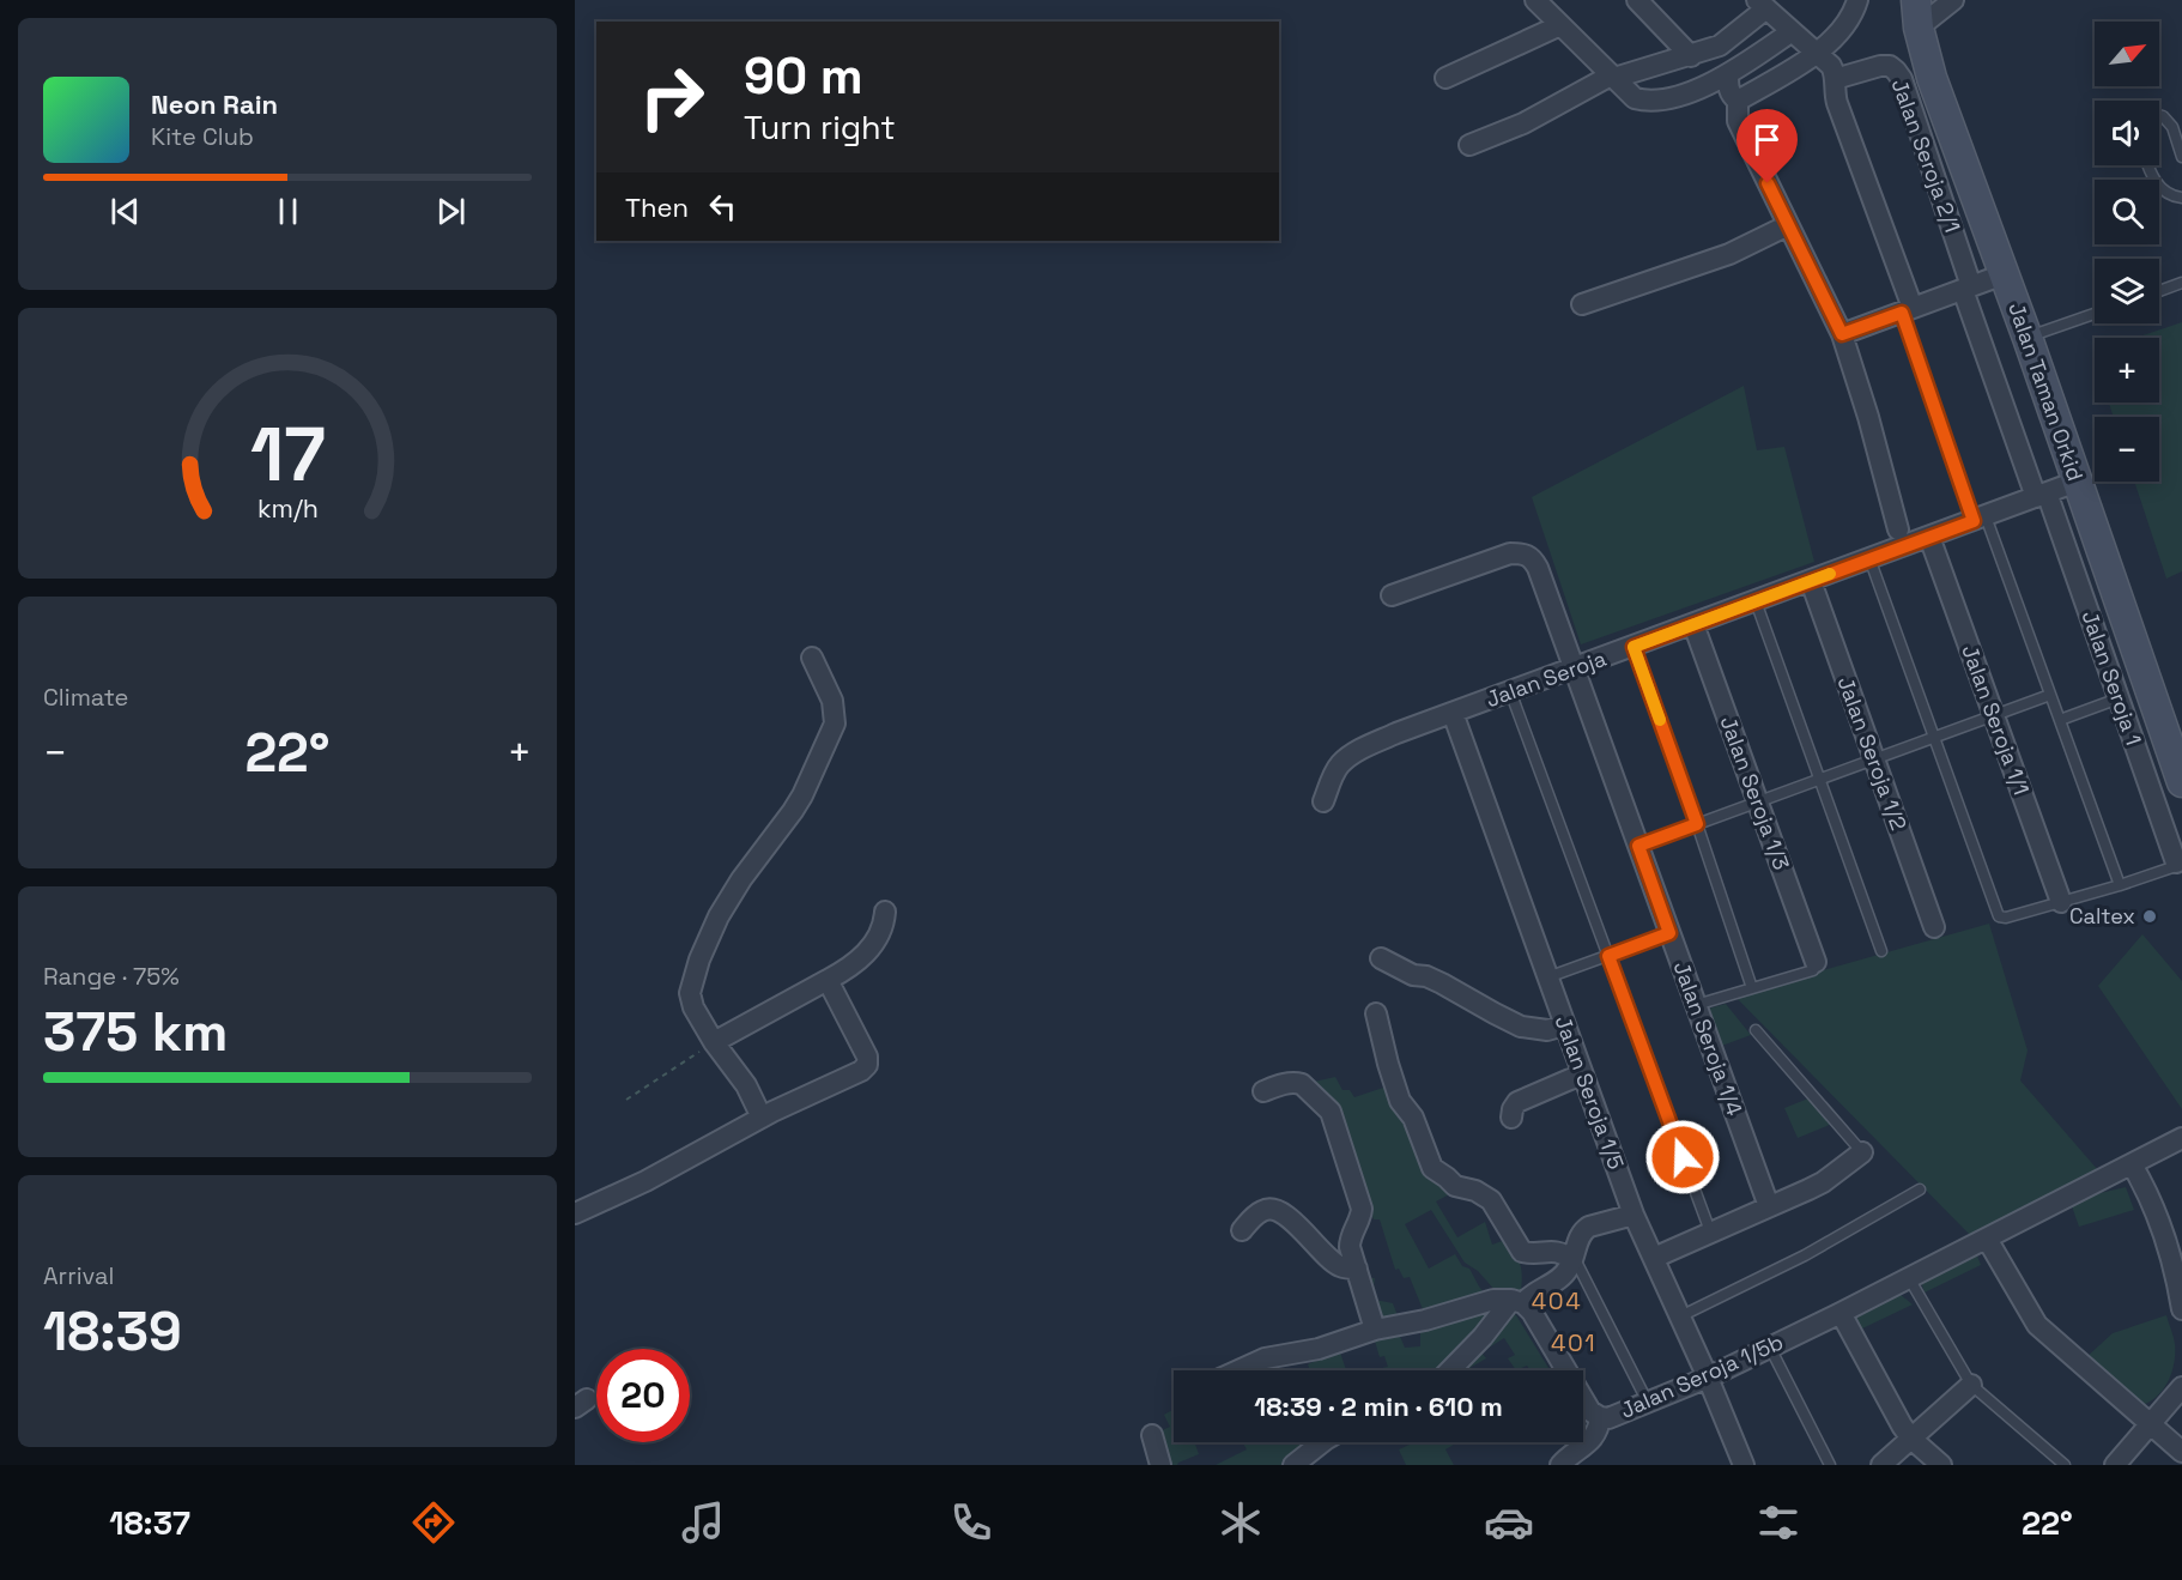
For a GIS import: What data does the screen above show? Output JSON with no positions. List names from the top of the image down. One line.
{"streets":{"main road":["Jalan Taman Orkid"],"street":["Jalan Seroja 2/1","Jalan Seroja 1","Jalan Seroja","Jalan Seroja 1/1","Jalan Seroja 1/2","Jalan Seroja 1/3","Jalan Seroja 1/4","Jalan Seroja 1/5","Jalan Seroja 1/5b"]},"crossings":[["Jalan Seroja 2/1","Jalan Seroja 1"],["Jalan Seroja 2/1","Jalan Seroja"],["Jalan Taman Orkid","Jalan Seroja"],["Jalan Seroja 1","Jalan Seroja"],["Jalan Seroja","Jalan Seroja 1/1"],["Jalan Seroja","Jalan Seroja 1/2"],["Jalan Seroja","Jalan Seroja 1/3"],["Jalan Seroja","Jalan Seroja 1/4"],["Jalan Seroja","Jalan Seroja 1/5"],["Jalan Seroja 1/5","Jalan Seroja 1/5b"]],"districts":["404","401"],"places":["Caltex"],"north":"top right","page":{"map_buttons":["+","−"],"turn":["90 m","Turn right"],"song":["Neon Rain","Kite Club"],"then":"Then","tile":["Climate",["Range · 75%","375 km"],["Arrival","18:39"]],"heat":["−","22°","+"],"limit":"20","trip":"18:39 · 2 min · 610 m","tabs":["18:37","22°"],"gauge":["17","km/h"]}}
